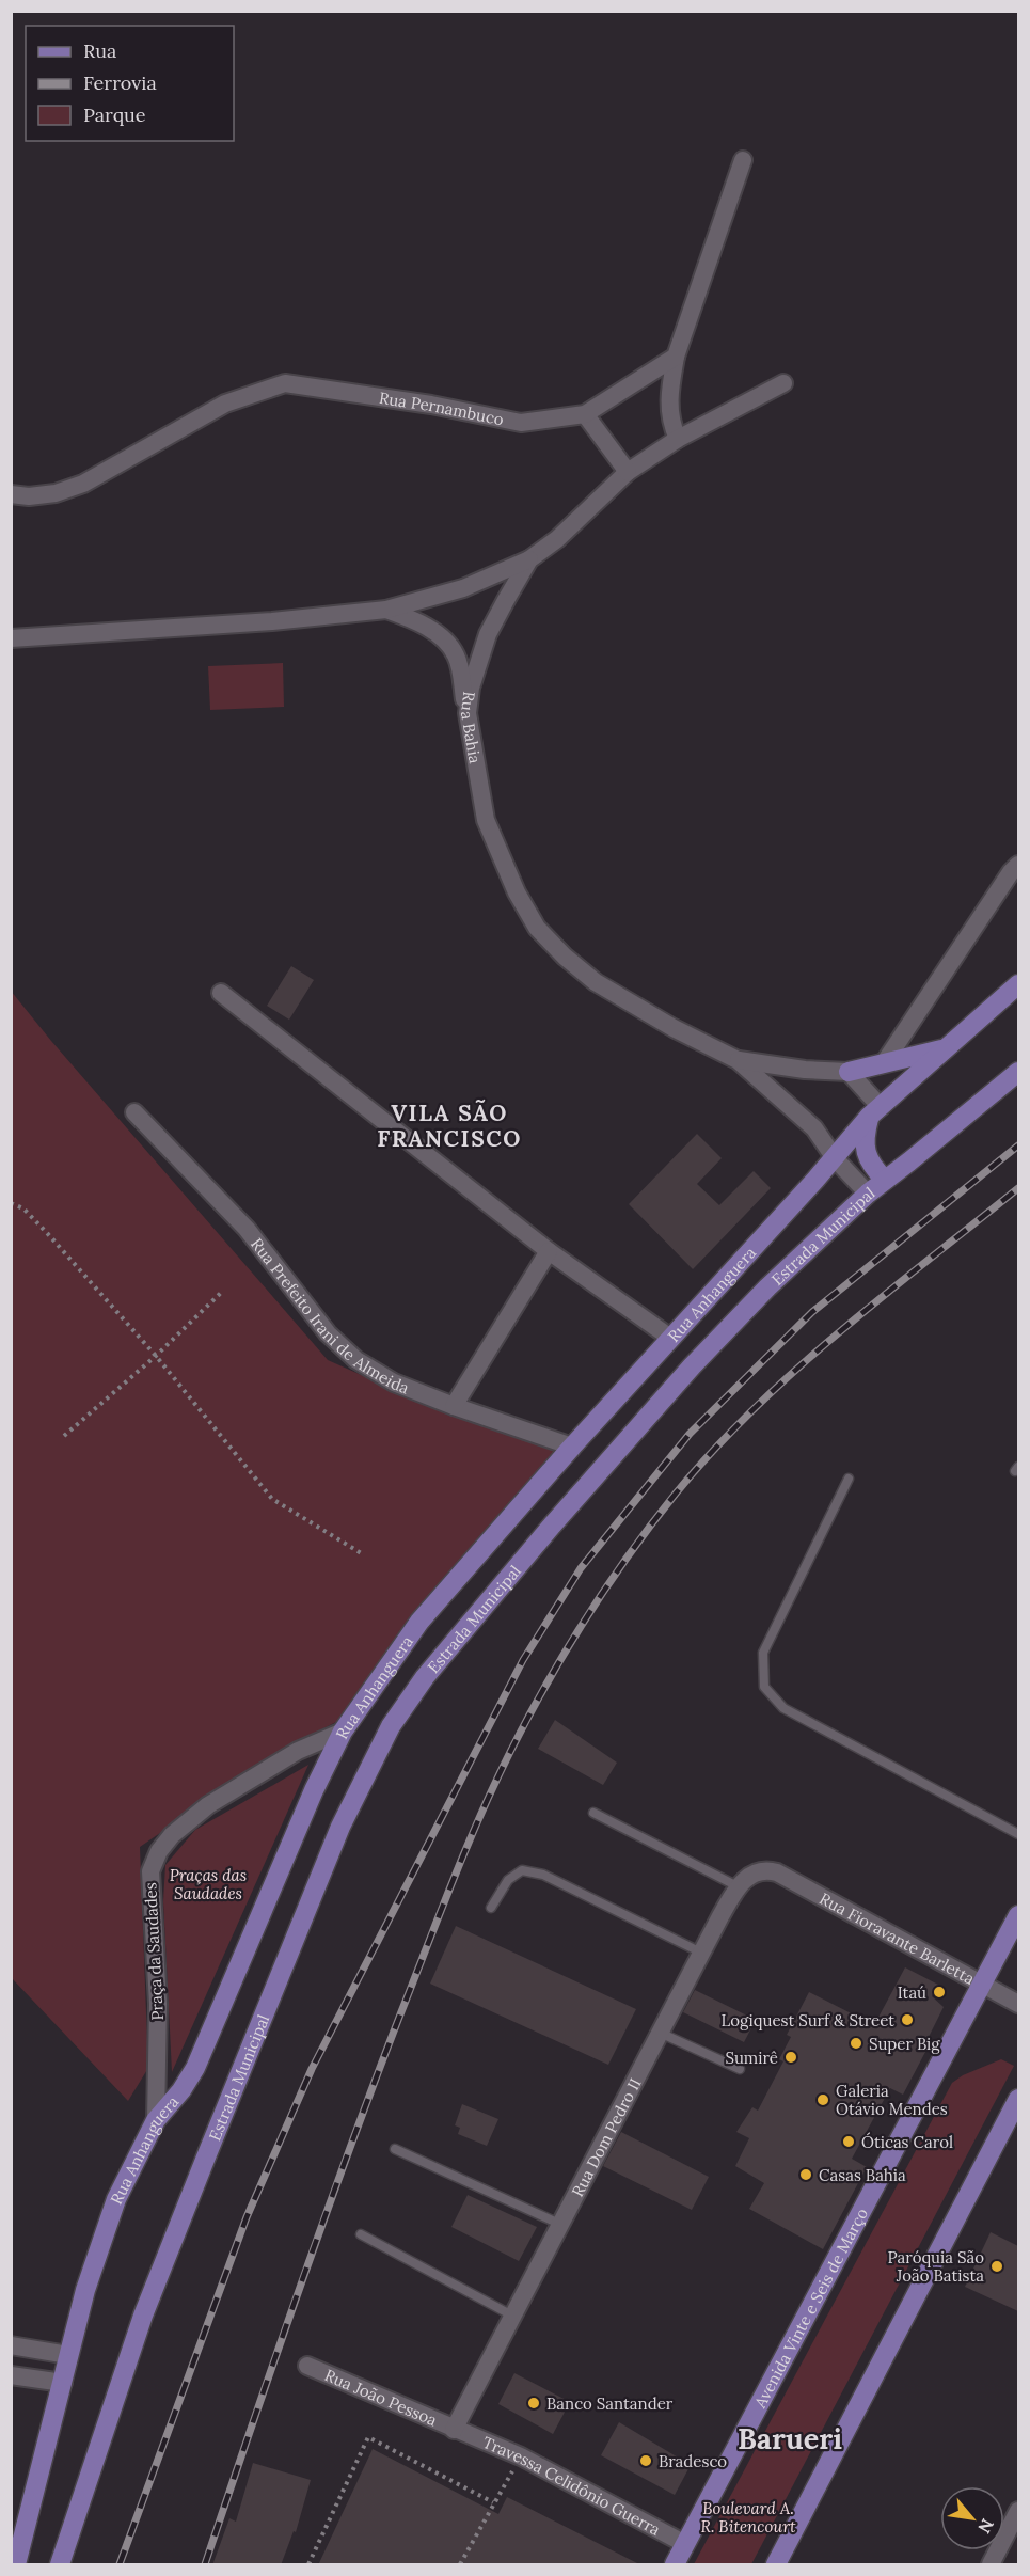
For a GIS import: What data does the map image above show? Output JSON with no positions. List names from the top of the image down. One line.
{"streets":{"main road":["Estrada Municipal","Rua Anhanguera","Avenida Vinte e Seis de Março"],"street":["Rua Pernambuco","Rua Bahia","Rua Prefeito Irani de Almeida","Rua Fioravante Barletta","Praça da Saudades","Rua Dom Pedro II","Rua João Pessoa","Travessa Celidônio Guerra"]},"crossings":[["Rua Anhanguera","Rua Prefeito Irani de Almeida"],["Rua Anhanguera","Praça da Saudades"],["Rua Fioravante Barletta","Rua Dom Pedro II"],["Rua Fioravante Barletta","Avenida Vinte e Seis de Março"],["Rua Dom Pedro II","Rua João Pessoa"],["Rua Dom Pedro II","Travessa Celidônio Guerra"],["Avenida Vinte e Seis de Março","Travessa Celidônio Guerra"],["Rua João Pessoa","Travessa Celidônio Guerra"]],"districts":["VILA SÃO FRANCISCO","Barueri"],"parks":["Praças das Saudades","Boulevard A. R. Bitencourt"],"places":["Itaú","Logiquest Surf & Street","Super Big","Sumirê","Galeria Otávio Mendes","Óticas Carol","Casas Bahia","Paróquia São João Batista","Banco Santander","Bradesco"],"legend":["Rua","Ferrovia","Parque"],"north":"bottom right"}
